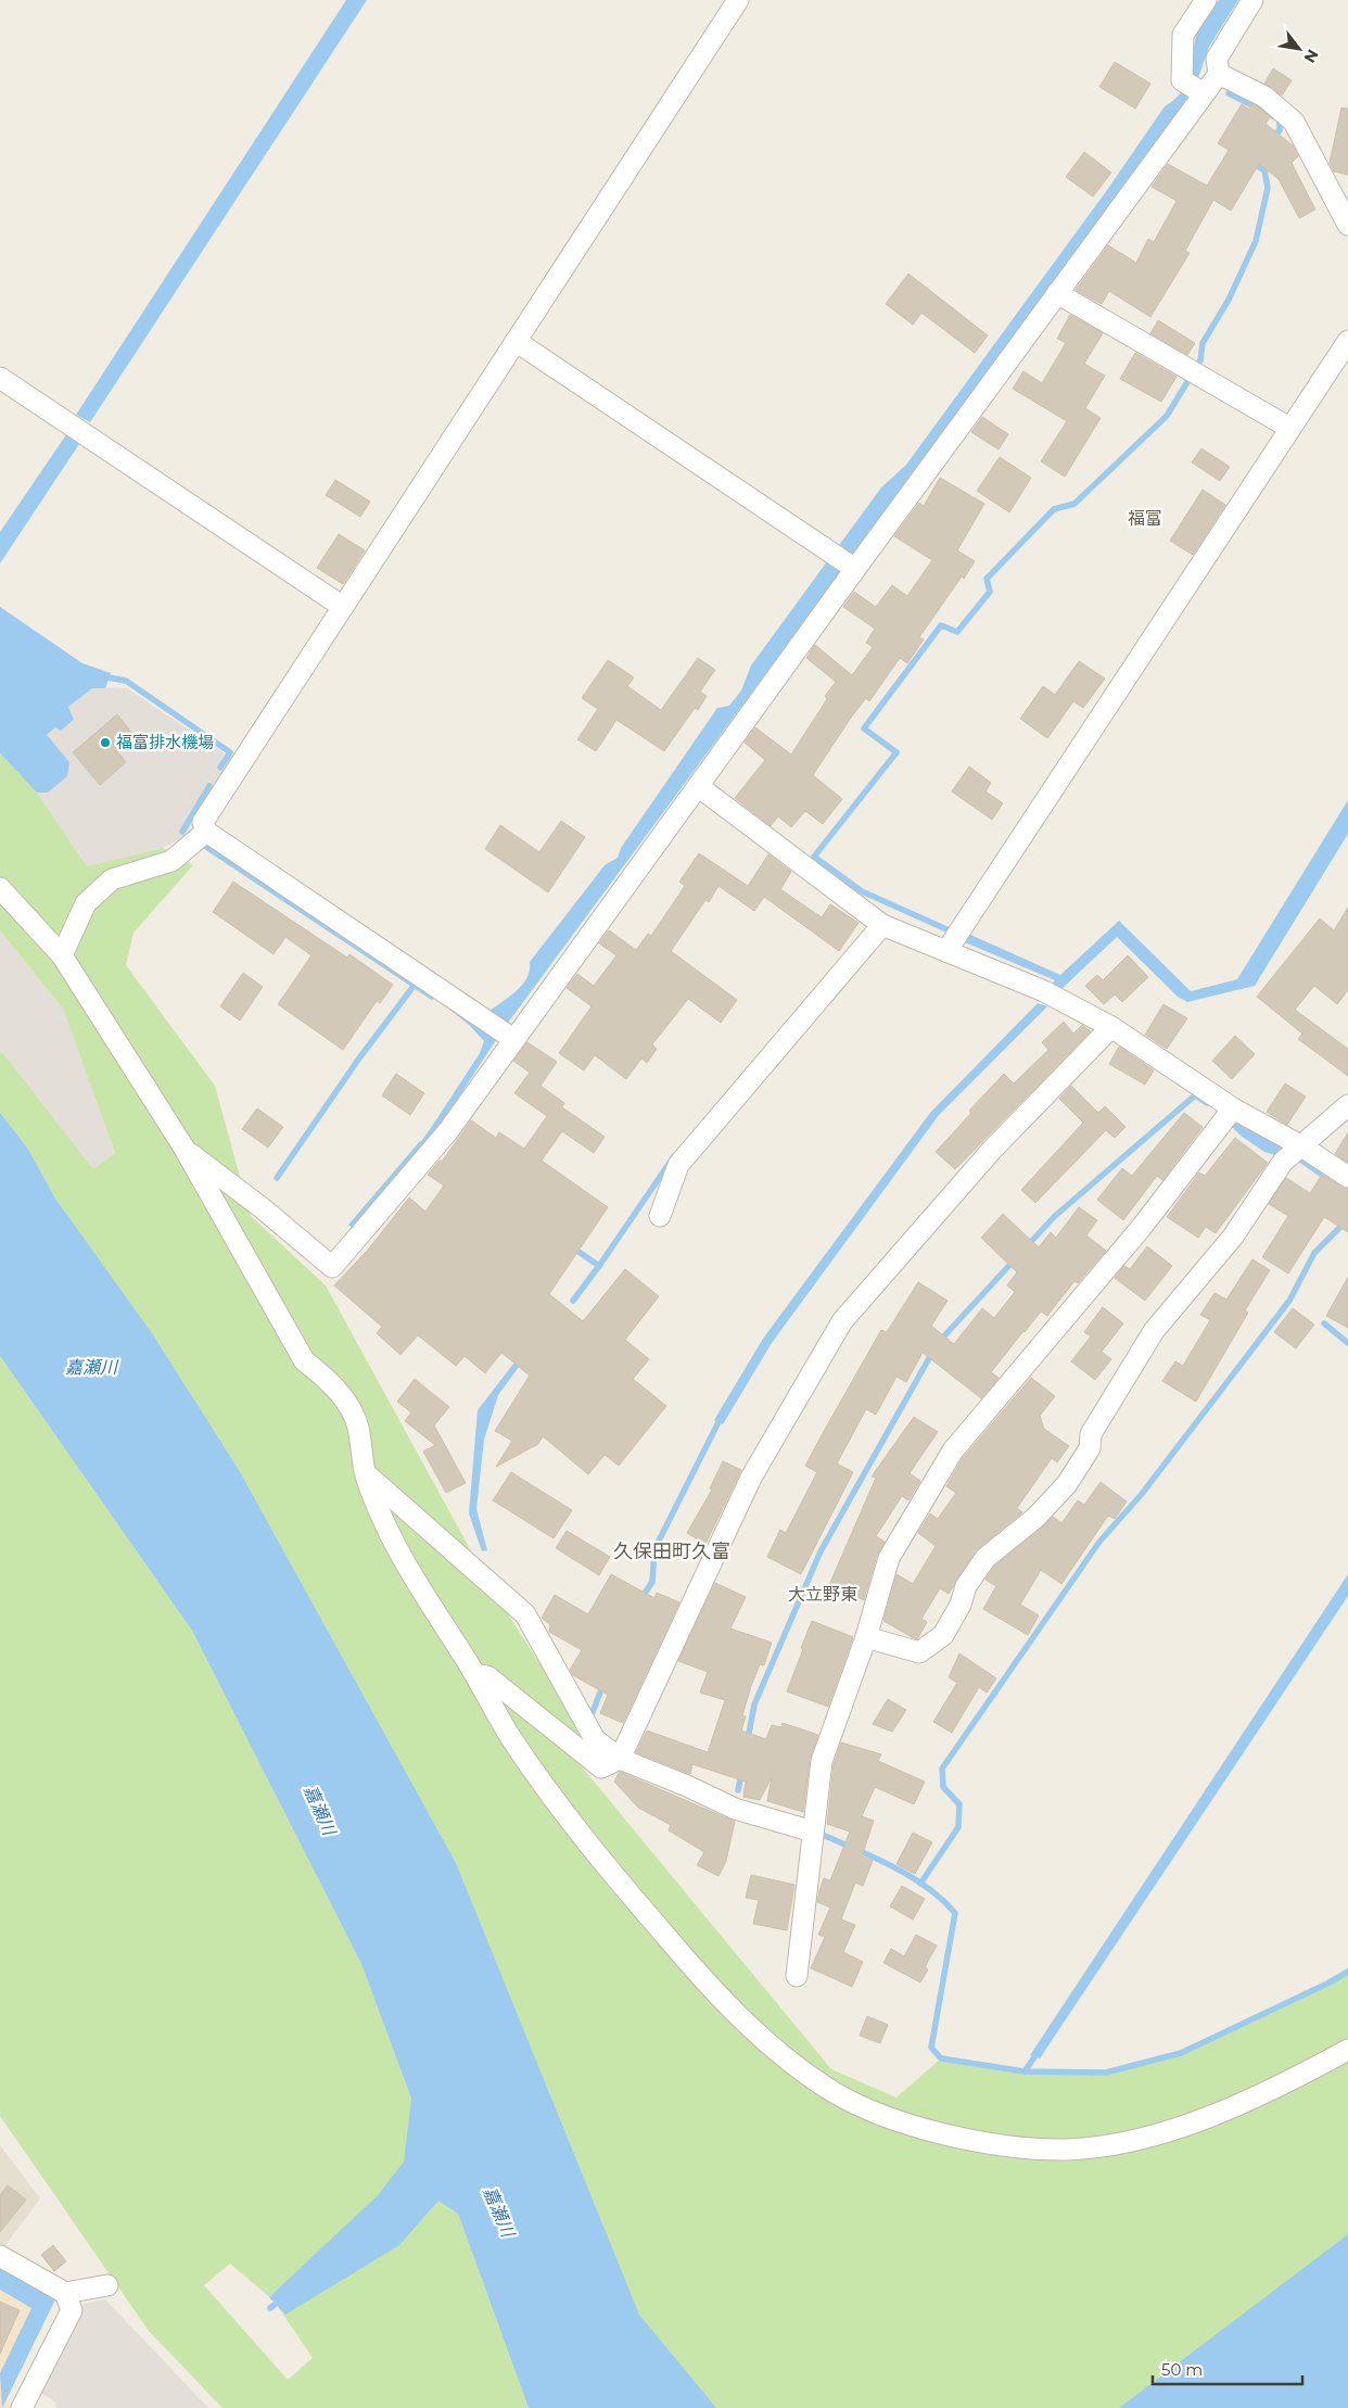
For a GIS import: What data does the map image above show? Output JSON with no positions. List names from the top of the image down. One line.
{"districts":["福富","久保田町久富","大立野東"],"water":["嘉瀬川"],"places":["福富排水機場"],"scale_bar":"50 m","north":"bottom right"}
